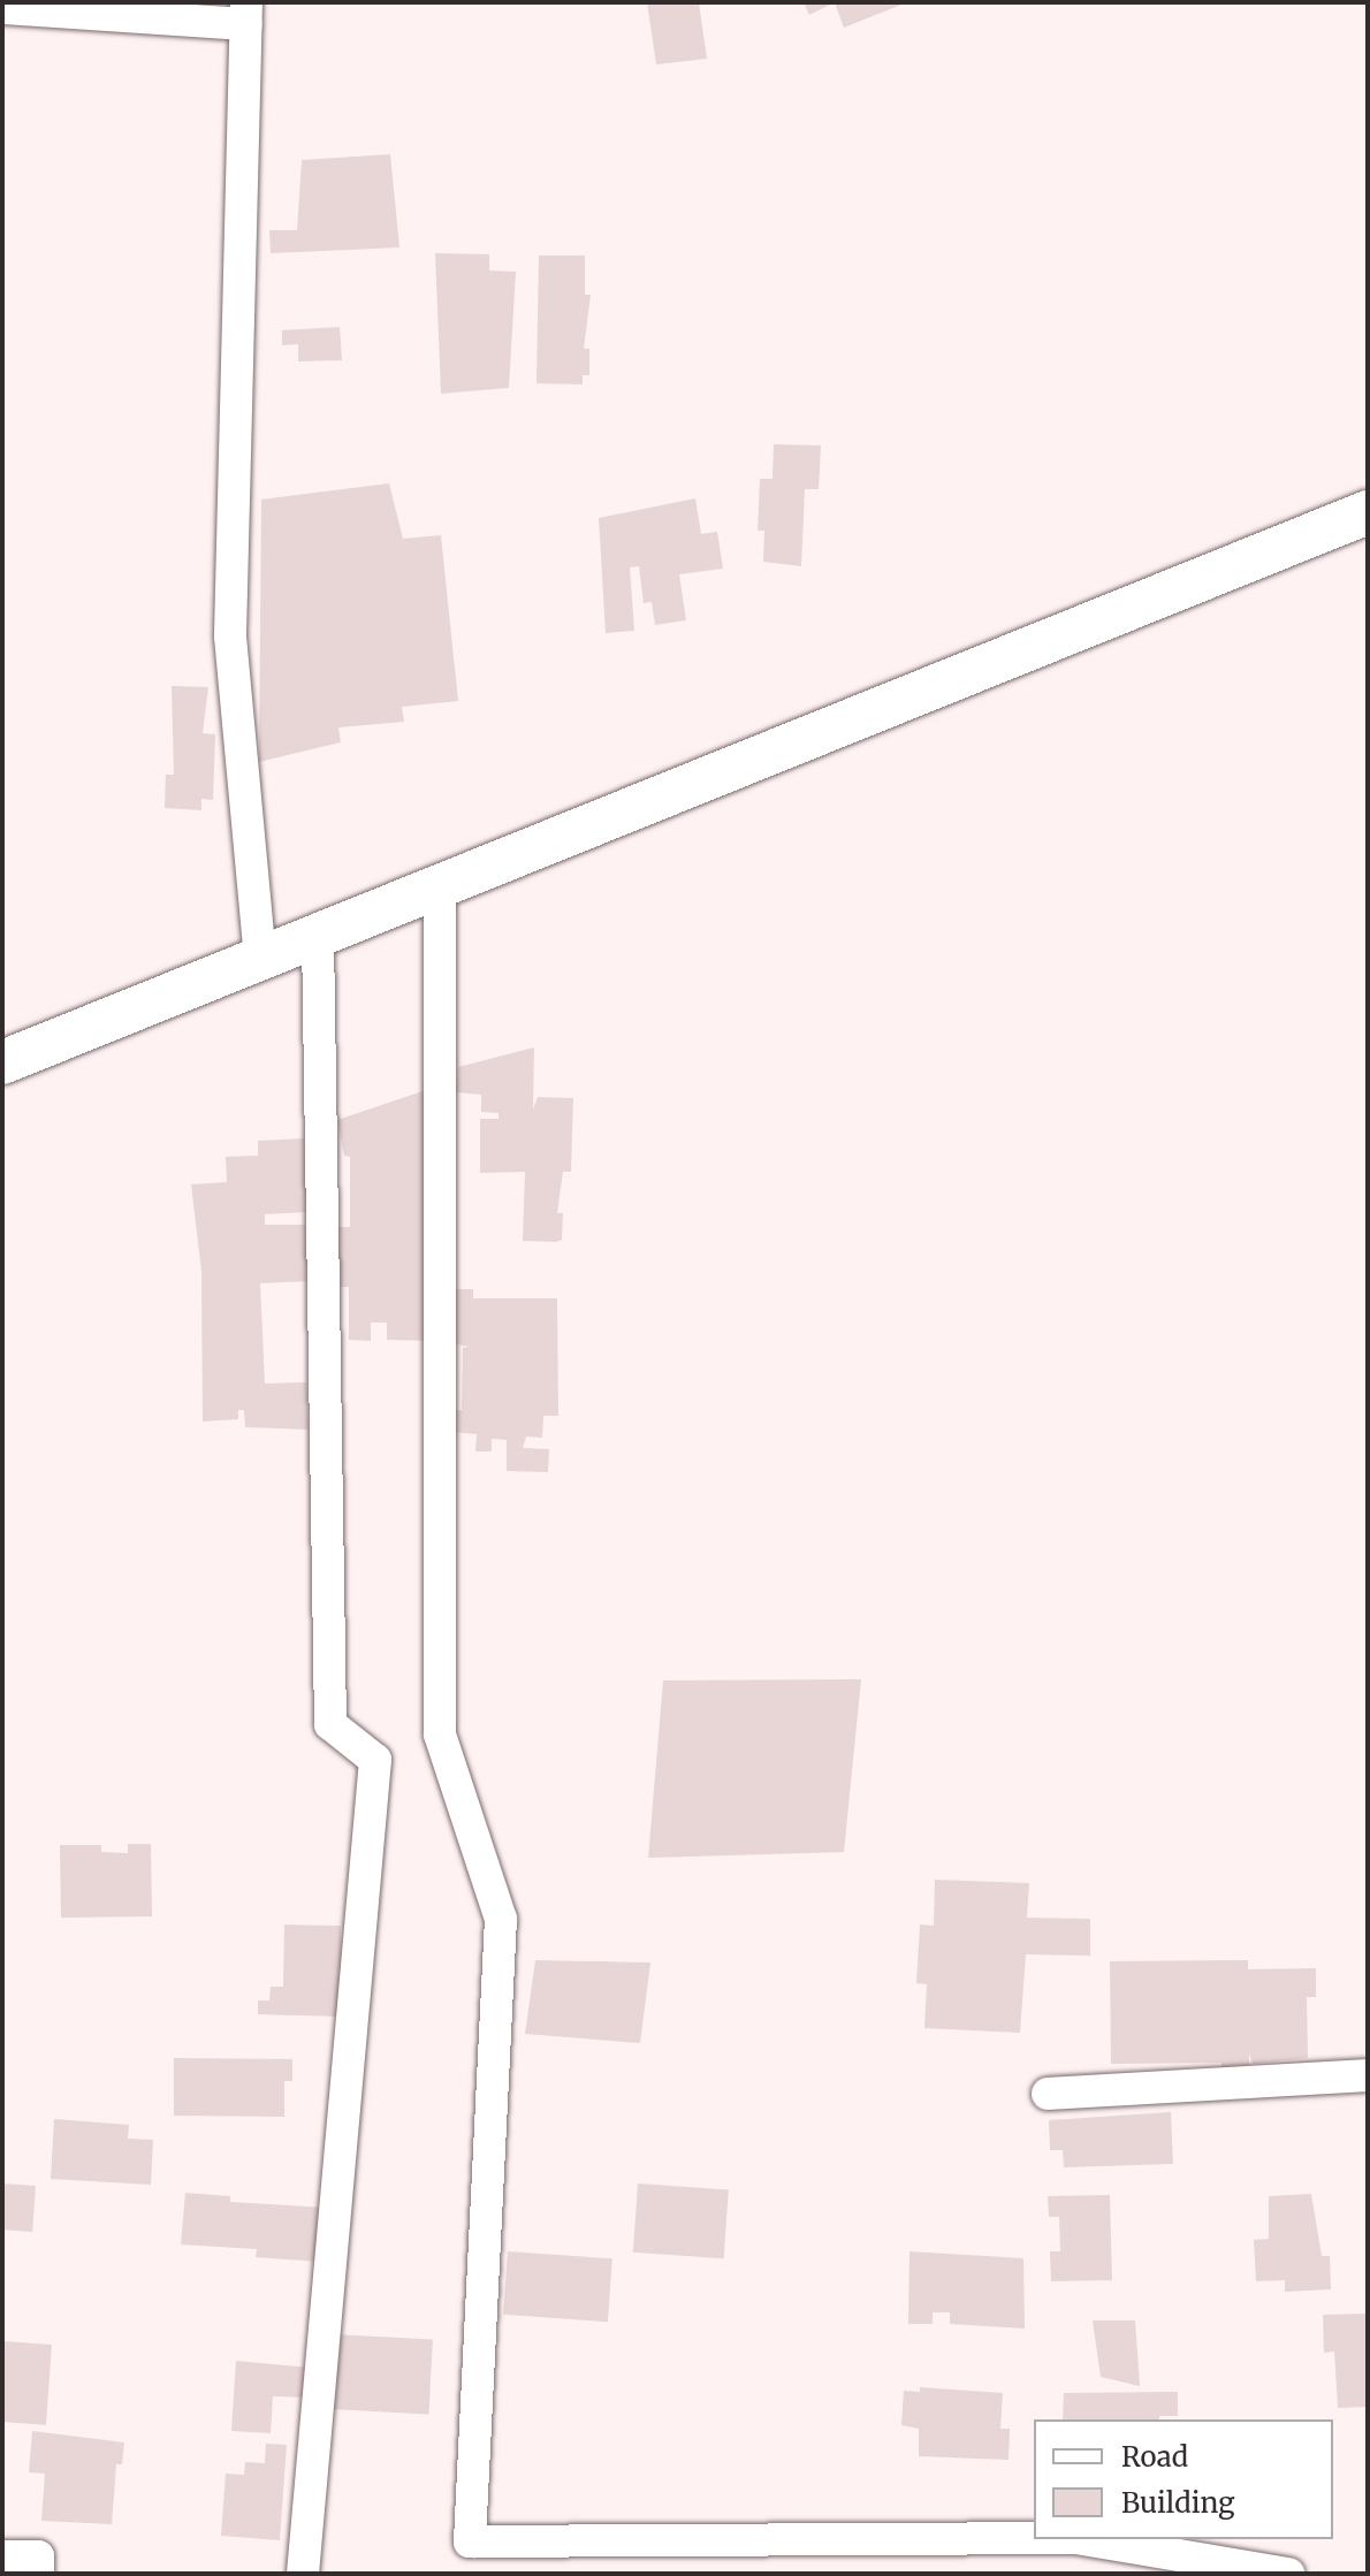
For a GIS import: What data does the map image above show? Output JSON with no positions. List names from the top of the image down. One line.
{"legend":["Road","Building"]}
